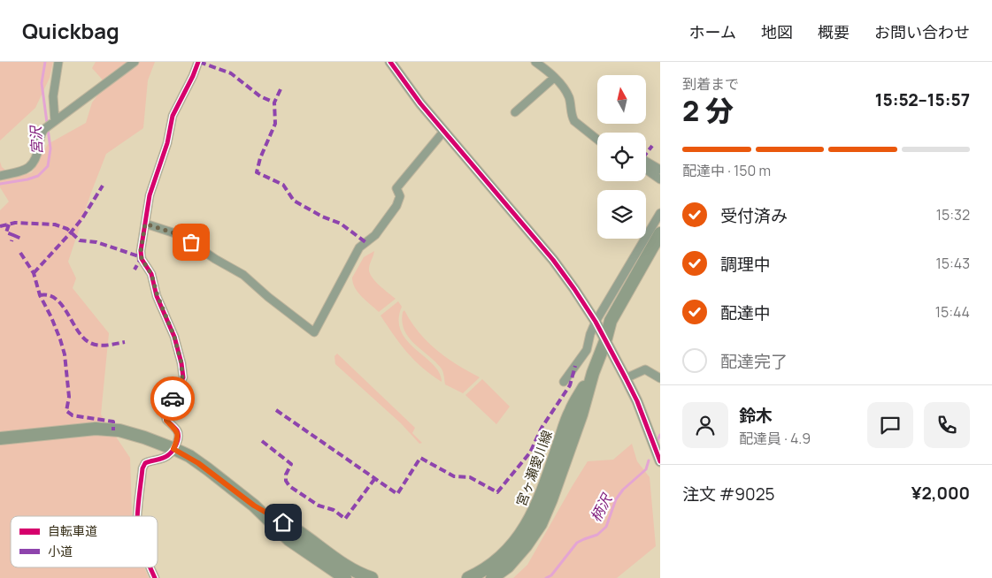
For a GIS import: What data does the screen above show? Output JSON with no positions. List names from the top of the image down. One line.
{"streets":{"main road":["宮ヶ瀬愛川線"]},"water":["宮沢","柄沢"],"legend":["自転車道","小道"],"north":"top","page":{"header":"Quickbag","nav":["ホーム","地図","概要","お問い合わせ"],"heading":["2 分","到着まで","15:52–15:57"],"panel":["鈴木","配達員 · 4.9","注文 #9025","¥2,000"],"bar":"配達中 · 150 m","list":[["受付済み","15:32"],["調理中","15:43"],["配達中","15:44"],"配達完了"]}}
